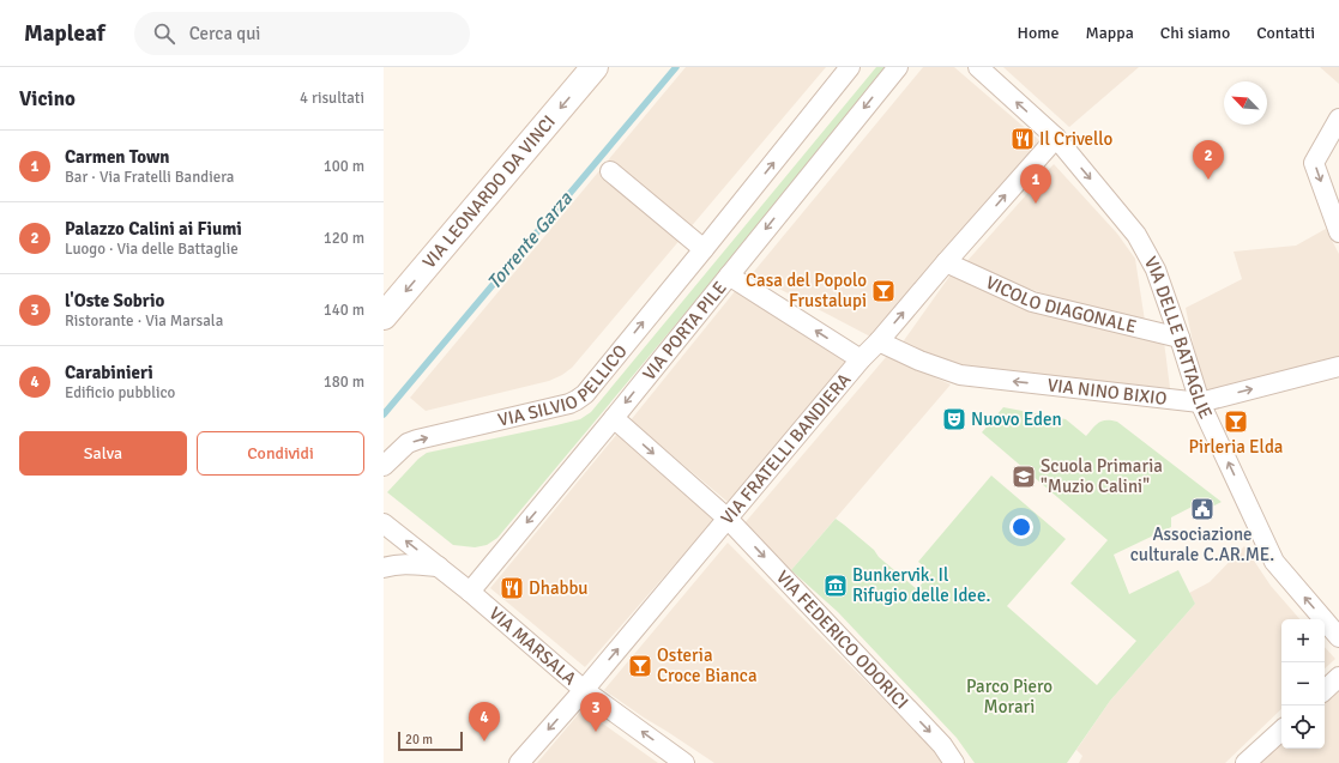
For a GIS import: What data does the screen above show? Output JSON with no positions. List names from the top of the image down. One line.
{"streets":{"main road":["VIA LEONARDO DA VINCI"],"street":["VICOLO DIAGONALE","VIA PORTA PILE","VIA DELLE BATTAGLIE","VIA SILVIO PELLICO","VIA NINO BIXIO","VIA FRATELLI BANDIERA","VIA FEDERICO ODORICI","VIA MARSALA"]},"crossings":[["VICOLO DIAGONALE","VIA DELLE BATTAGLIE"],["VICOLO DIAGONALE","VIA FRATELLI BANDIERA"],["VIA PORTA PILE","VIA FEDERICO ODORICI"],["VIA PORTA PILE","VIA MARSALA"],["VIA DELLE BATTAGLIE","VIA NINO BIXIO"],["VIA DELLE BATTAGLIE","VIA FRATELLI BANDIERA"],["VIA NINO BIXIO","VIA FRATELLI BANDIERA"],["VIA FRATELLI BANDIERA","VIA FEDERICO ODORICI"],["VIA FRATELLI BANDIERA","VIA MARSALA"]],"one_way":["VIA LEONARDO DA VINCI","VIA PORTA PILE","VIA SILVIO PELLICO","VIA FEDERICO ODORICI","VIA MARSALA"],"water":["Torrente Garza"],"parks":["Parco Piero Morari"],"places":{"restaurant":["Il Crivello","Dhabbu"],"bar":["Casa del Popolo Frustalupi","Pirleria Elda","Osteria Croce Bianca"],"theatre":["Nuovo Eden"],"school or university":["Scuola Primaria \"Muzio Calini\""],"public building":["Associazione culturale C.AR.ME."],"museum":["Bunkervik. Il Rifugio delle Idee."]},"scale_bar":"20 m","north":"top left","page":{"header":"Mapleaf","search":"Cerca qui","nav":["Home","Mappa","Chi siamo","Contatti"],"heading":["Vicino","4 risultati"],"list":[{"mark":"1","name":"Carmen Town","note":"Bar · Via Fratelli Bandiera","value":"100 m"},{"mark":"2","name":"Palazzo Calini ai Fiumi","note":"Luogo · Via delle Battaglie","value":"120 m"},{"mark":"3","name":"l'Oste Sobrio","note":"Ristorante · Via Marsala","value":"140 m"},{"mark":"4","name":"Carabinieri","note":"Edificio pubblico","value":"180 m"}],"pins":["2","1","3","4"],"buttons":["Salva","Condividi"],"map_buttons":["+","−"],"scale":"20 m"}}
